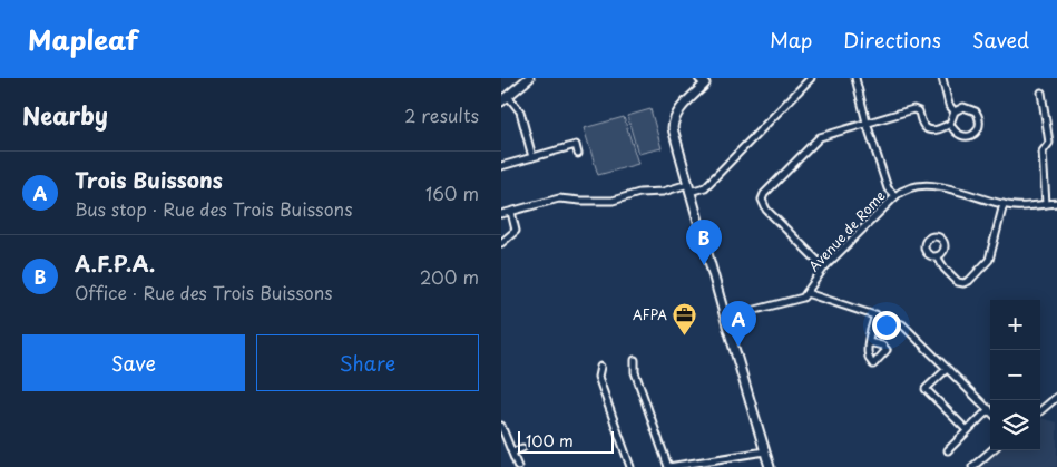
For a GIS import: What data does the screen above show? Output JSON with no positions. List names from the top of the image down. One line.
{"streets":{"street":["Avenue de Rome"]},"places":{"office":["AFPA"]},"scale_bar":"100 m","page":{"header":"Mapleaf","nav":["Map","Directions","Saved"],"heading":["Nearby","2 results"],"list":[{"mark":"A","name":"Trois Buissons","note":"Bus stop · Rue des Trois Buissons","value":"160 m"},{"mark":"B","name":"A.F.P.A.","note":"Office · Rue des Trois Buissons","value":"200 m"}],"pins":["B","A"],"map_buttons":["+","−"],"buttons":["Save","Share"],"scale":"100 m"}}
